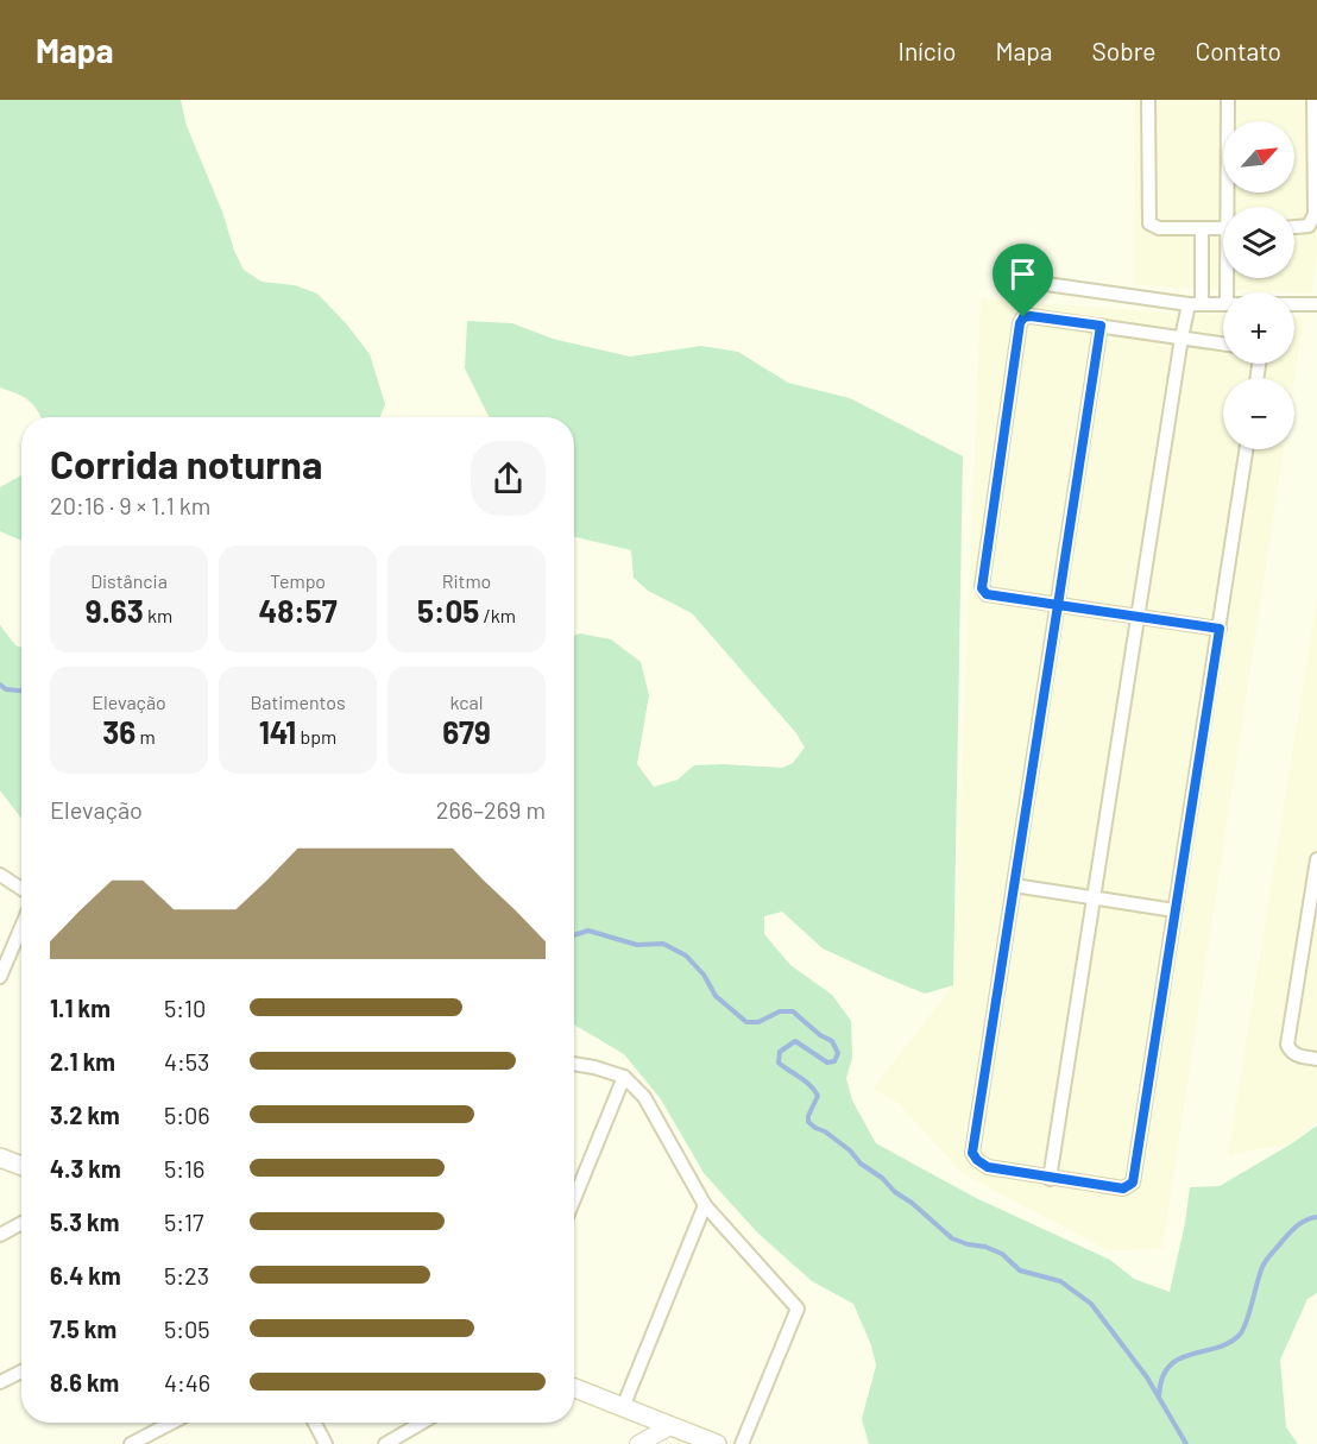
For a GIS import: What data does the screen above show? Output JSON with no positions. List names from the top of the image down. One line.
{"north":"top right","page":{"header":"Mapa","nav":["Início","Mapa","Sobre","Contato"],"map_buttons":["+","−"],"heading":["Corrida noturna","20:16 · 9 × 1.1 km"],"stats":[["Distância","9.63 km"],["Tempo","48:57"],["Ritmo","5:05 /km"],["Elevação","36 m"],["Batimentos","141 bpm"],["kcal","679"]],"chart":["Elevação","266–269 m"],"list":[{"name":"1.1 km","note":"5:10"},{"name":"2.1 km","note":"4:53"},{"name":"3.2 km","note":"5:06"},{"name":"4.3 km","note":"5:16"},{"name":"5.3 km","note":"5:17"},{"name":"6.4 km","note":"5:23"},{"name":"7.5 km","note":"5:05"},{"name":"8.6 km","note":"4:46"}]}}
